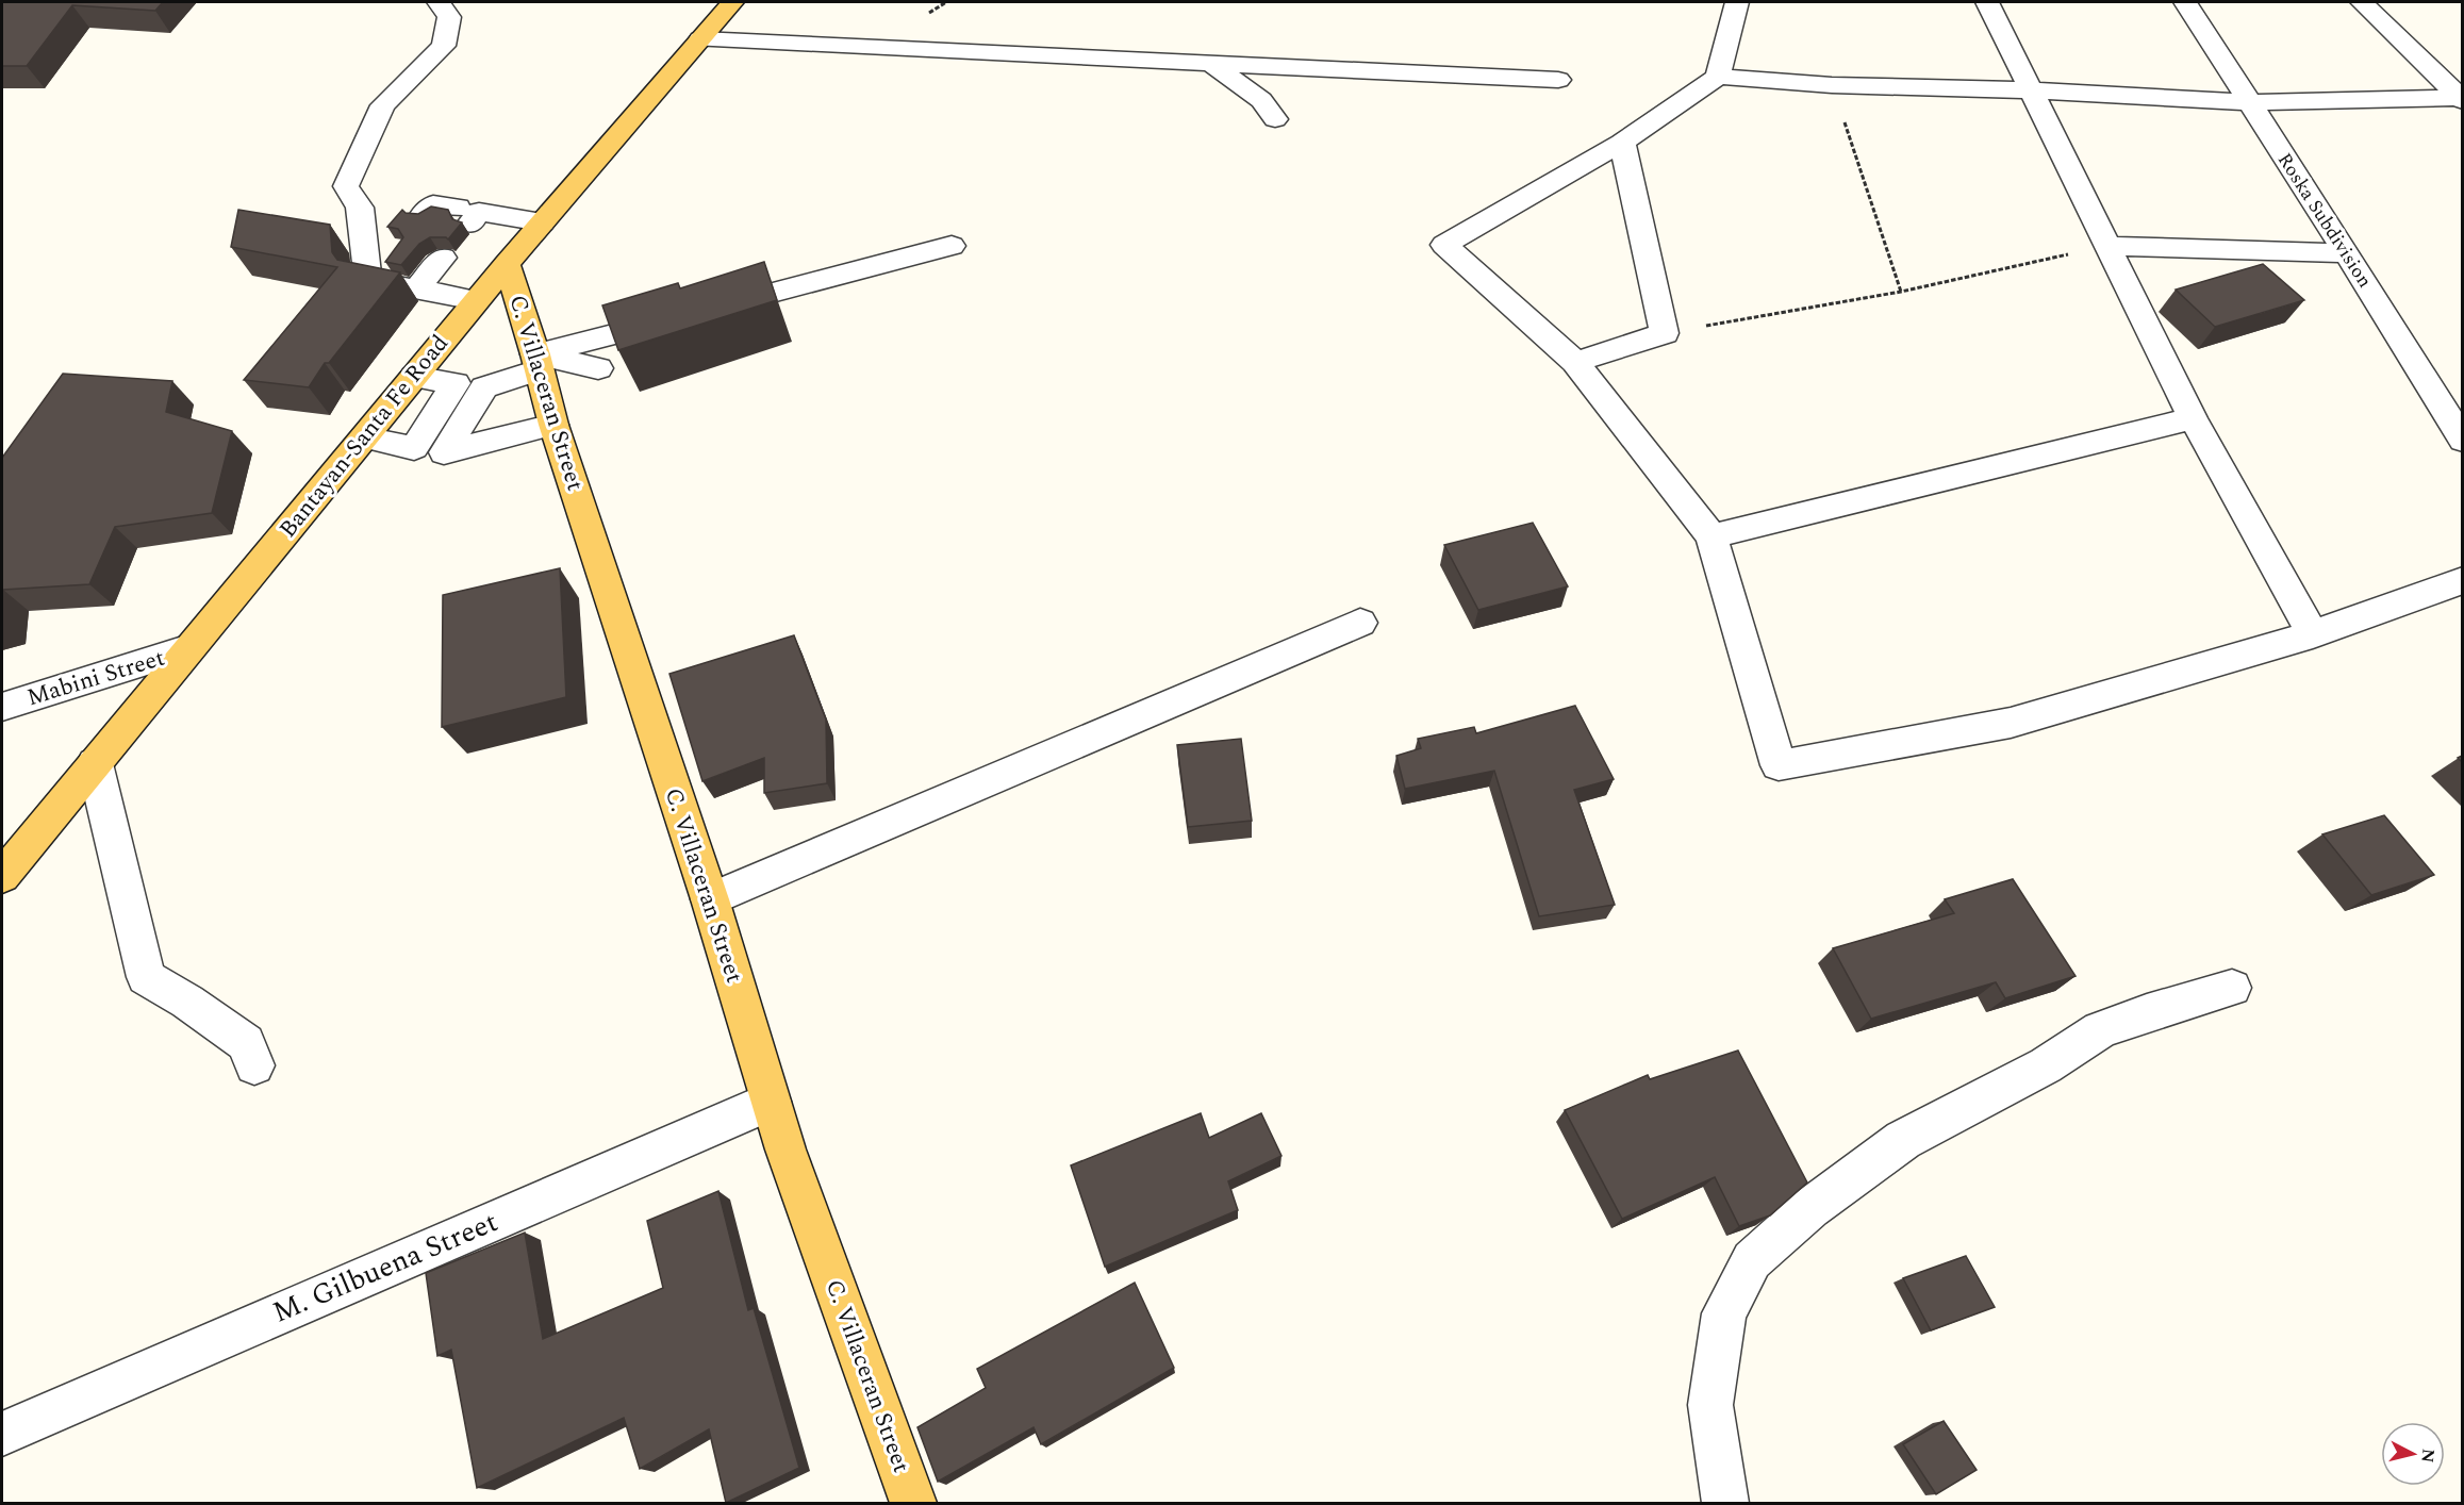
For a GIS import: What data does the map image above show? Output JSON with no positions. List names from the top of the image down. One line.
{"streets":{"main road":["C. Villaceran Street","Bantayan-Santa Fe Road"],"street":["Roska Subdivision","Mabini Street","M. Gilbuena Street"]},"crossings":[["C. Villaceran Street","Bantayan-Santa Fe Road"],["C. Villaceran Street","M. Gilbuena Street"],["Bantayan-Santa Fe Road","Mabini Street"]],"north":"right"}
